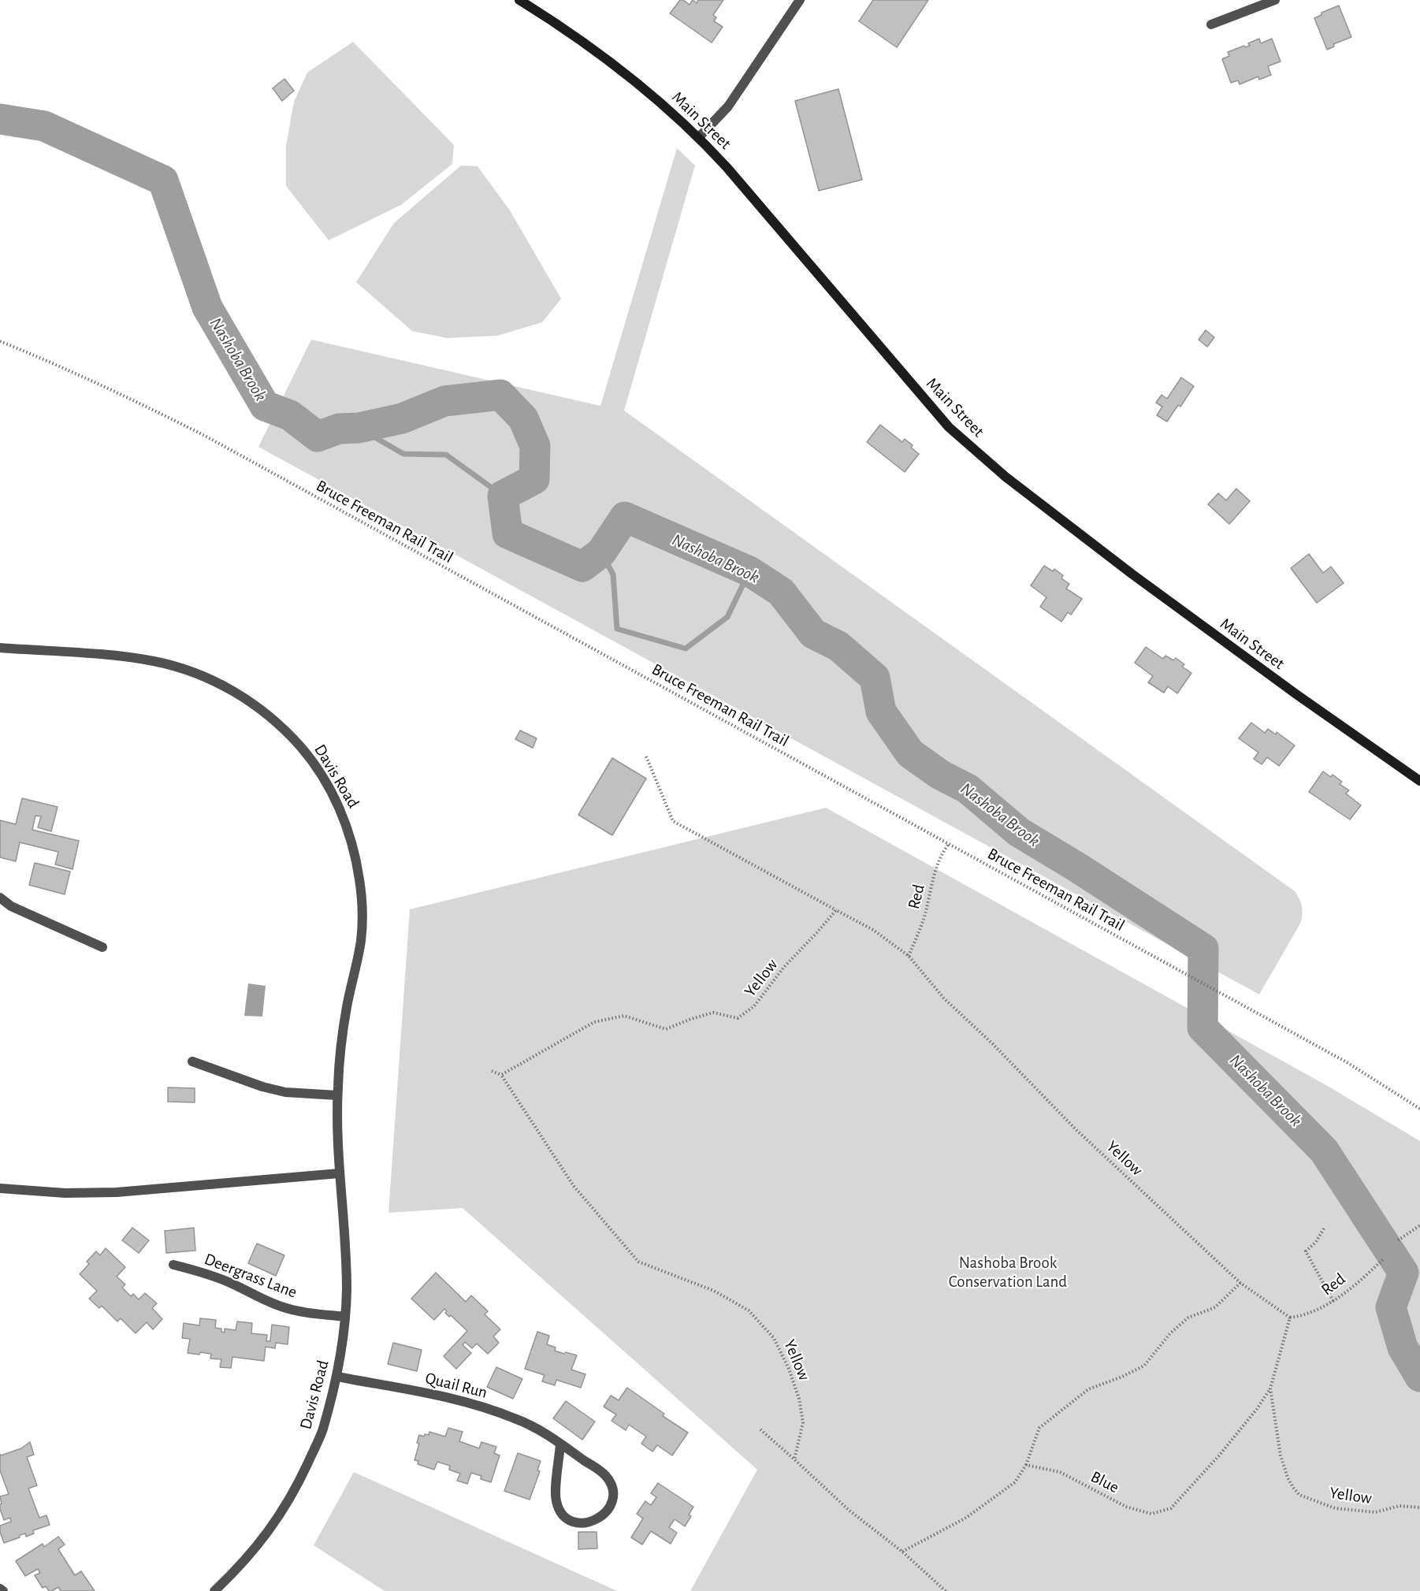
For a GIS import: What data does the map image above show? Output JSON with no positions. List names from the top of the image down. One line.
{"streets":{"main road":["Main Street"],"street":["Davis Road","Deergrass Lane","Quail Run"],"path":["Bruce Freeman Rail Trail","Red","Yellow","Blue"]},"crossings":[["Bruce Freeman Rail Trail","Red"],["Davis Road","Deergrass Lane"],["Davis Road","Quail Run"],["Red","Yellow"],["Yellow","Blue"]],"water":["Nashoba Brook"],"parks":["Nashoba Brook Conservation Land"]}
